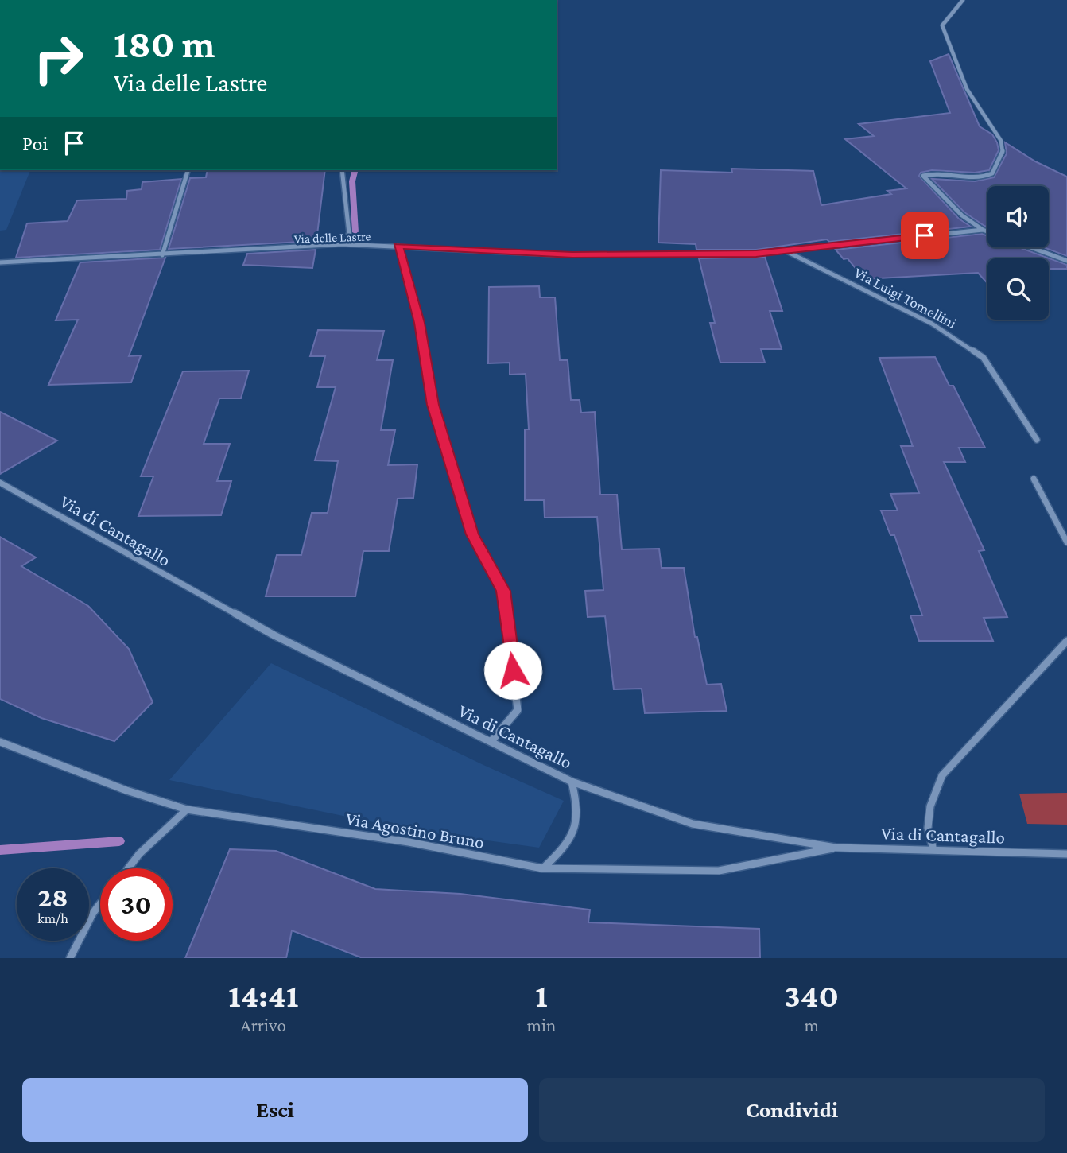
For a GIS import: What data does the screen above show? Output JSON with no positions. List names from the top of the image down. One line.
{"streets":{"street":["Via delle Lastre","Via Luigi Tomellini","Via di Cantagallo","Via Agostino Bruno"]},"crossings":[["Via delle Lastre","Via Luigi Tomellini"],["Via di Cantagallo","Via Agostino Bruno"]],"page":{"turn":["180 m","Via delle Lastre"],"then":"Poi","speed":"28 km/h","limit":"30","eta":["14:41","Arrivo","1","min","340","m"],"buttons":["Esci","Condividi"]}}
